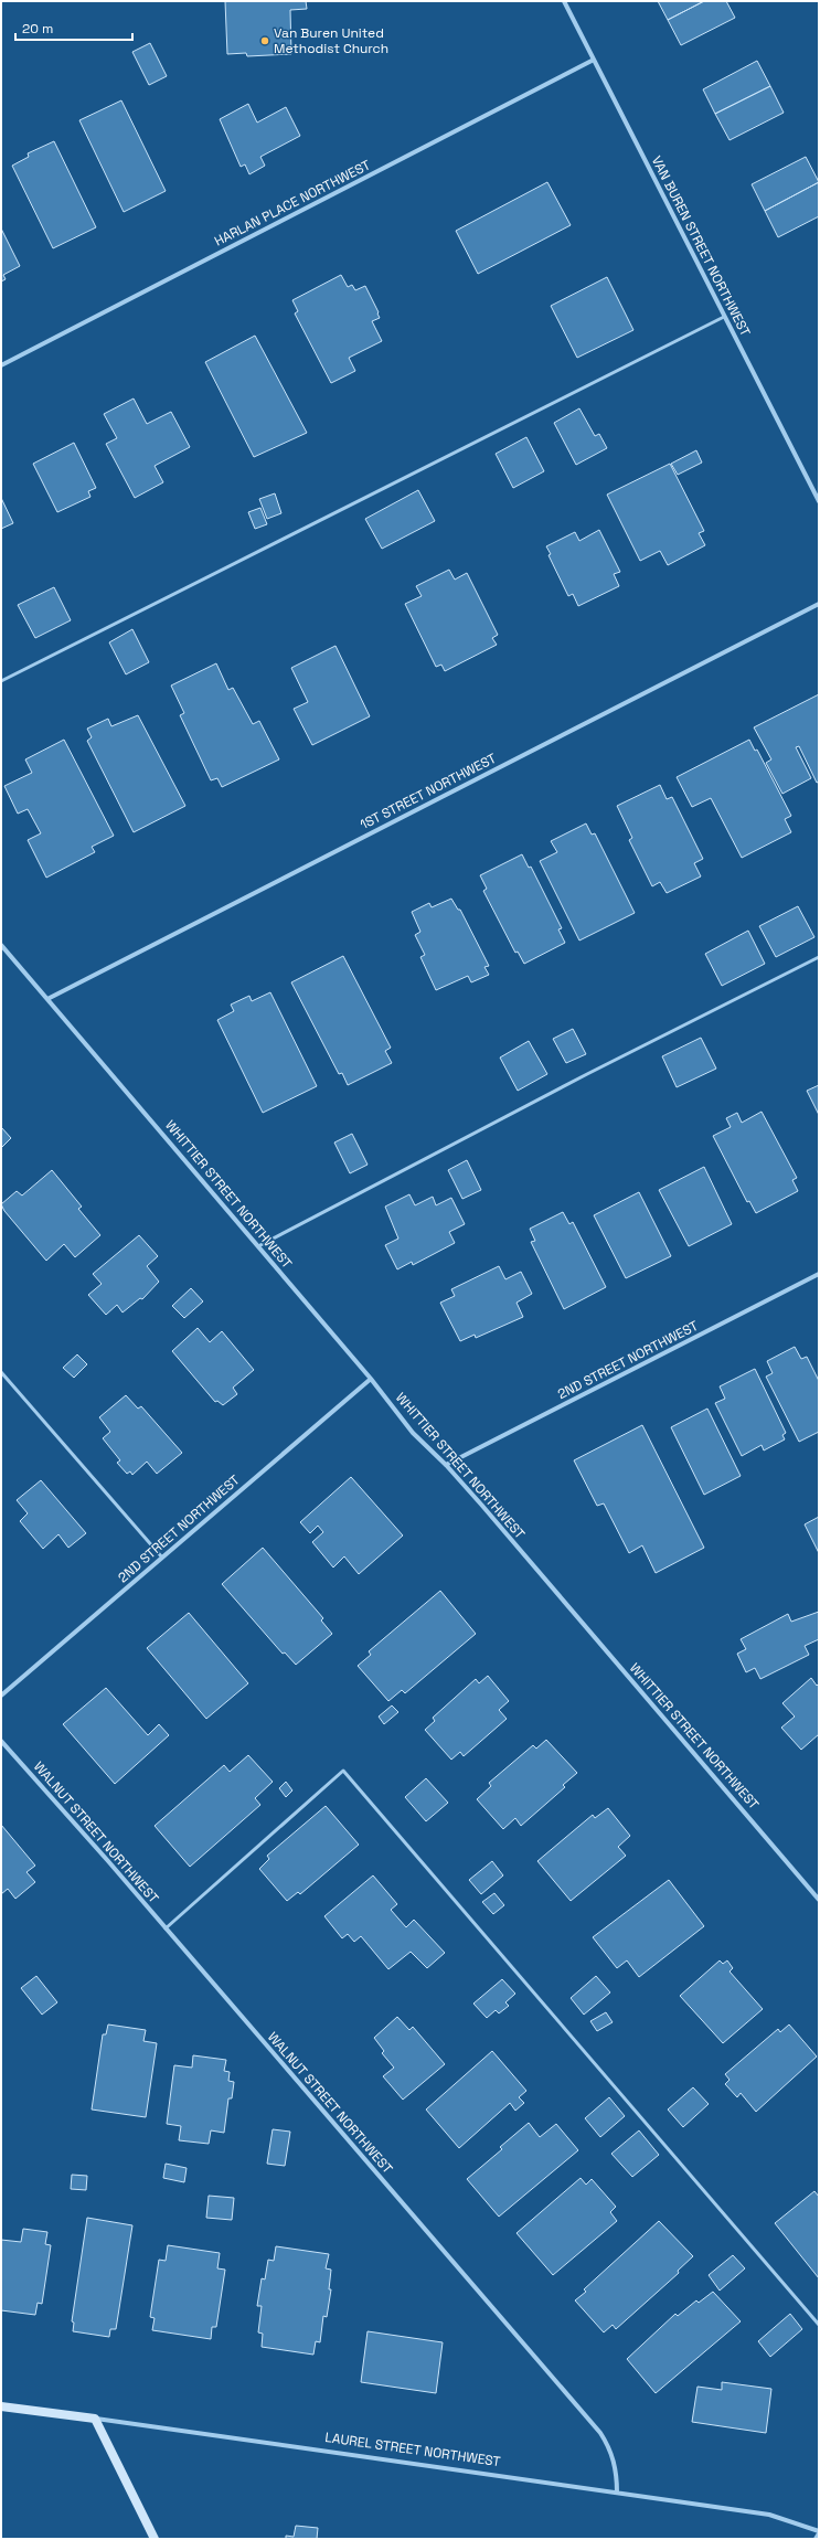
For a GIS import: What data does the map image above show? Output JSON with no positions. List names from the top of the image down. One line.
{"streets":{"street":["HARLAN PLACE NORTHWEST","VAN BUREN STREET NORTHWEST","1ST STREET NORTHWEST","WHITTIER STREET NORTHWEST","2ND STREET NORTHWEST","WALNUT STREET NORTHWEST","LAUREL STREET NORTHWEST"]},"crossings":[["HARLAN PLACE NORTHWEST","VAN BUREN STREET NORTHWEST"],["1ST STREET NORTHWEST","WHITTIER STREET NORTHWEST"],["WHITTIER STREET NORTHWEST","2ND STREET NORTHWEST"],["WALNUT STREET NORTHWEST","LAUREL STREET NORTHWEST"]],"places":["Van Buren United Methodist Church"],"scale_bar":"20 m"}
